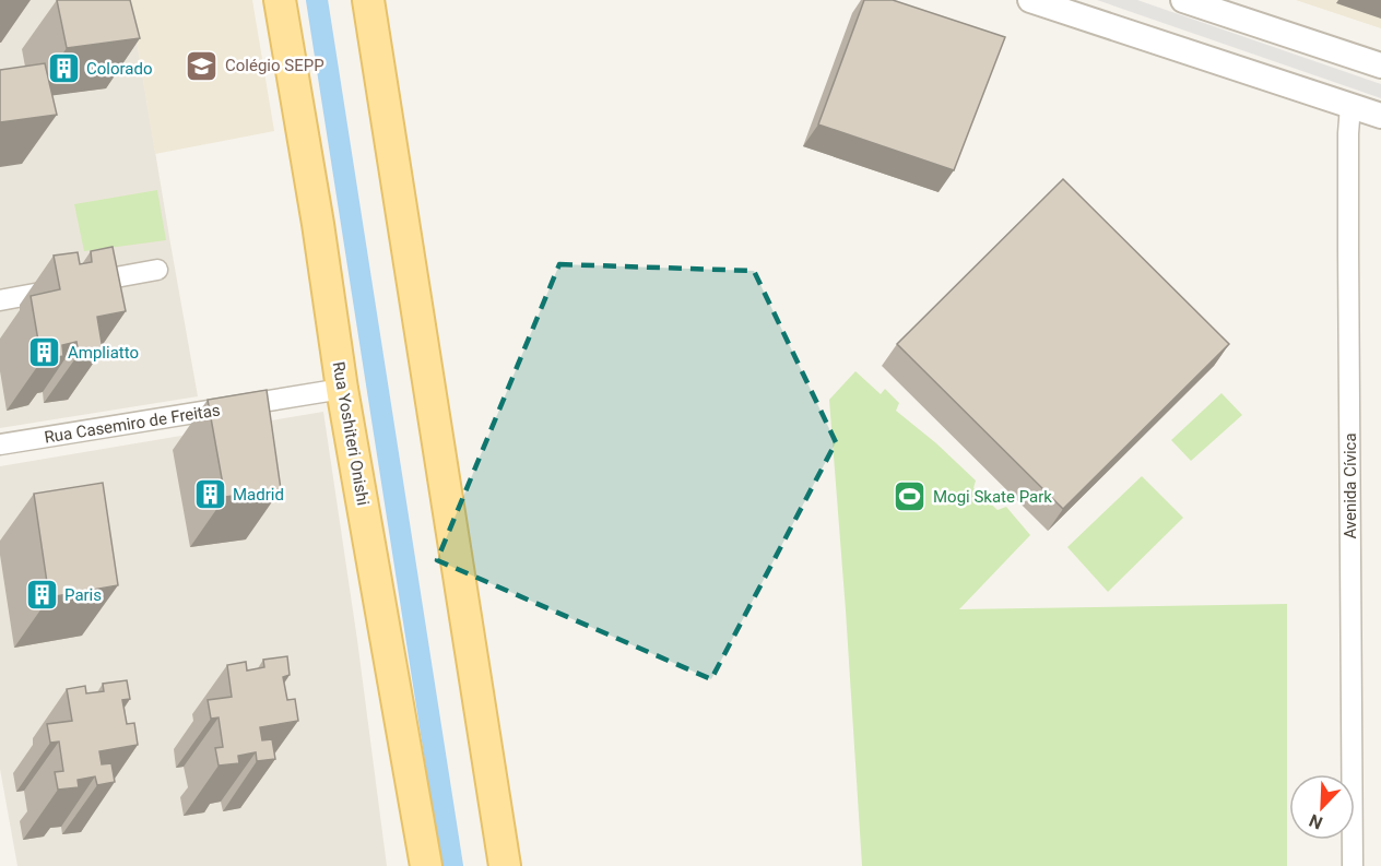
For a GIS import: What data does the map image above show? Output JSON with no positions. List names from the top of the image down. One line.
{"streets":{"main road":["Rua Yoshiteri Onishi"],"street":["Rua Casemiro de Freitas","Avenida Cívica"]},"crossings":[["Rua Casemiro de Freitas","Rua Yoshiteri Onishi"]],"places":{"school or university":["Colégio SEPP"],"building":["Colorado","Ampliatto","Madrid","Paris"],"sports":["Mogi Skate Park"]},"north":"bottom left"}
